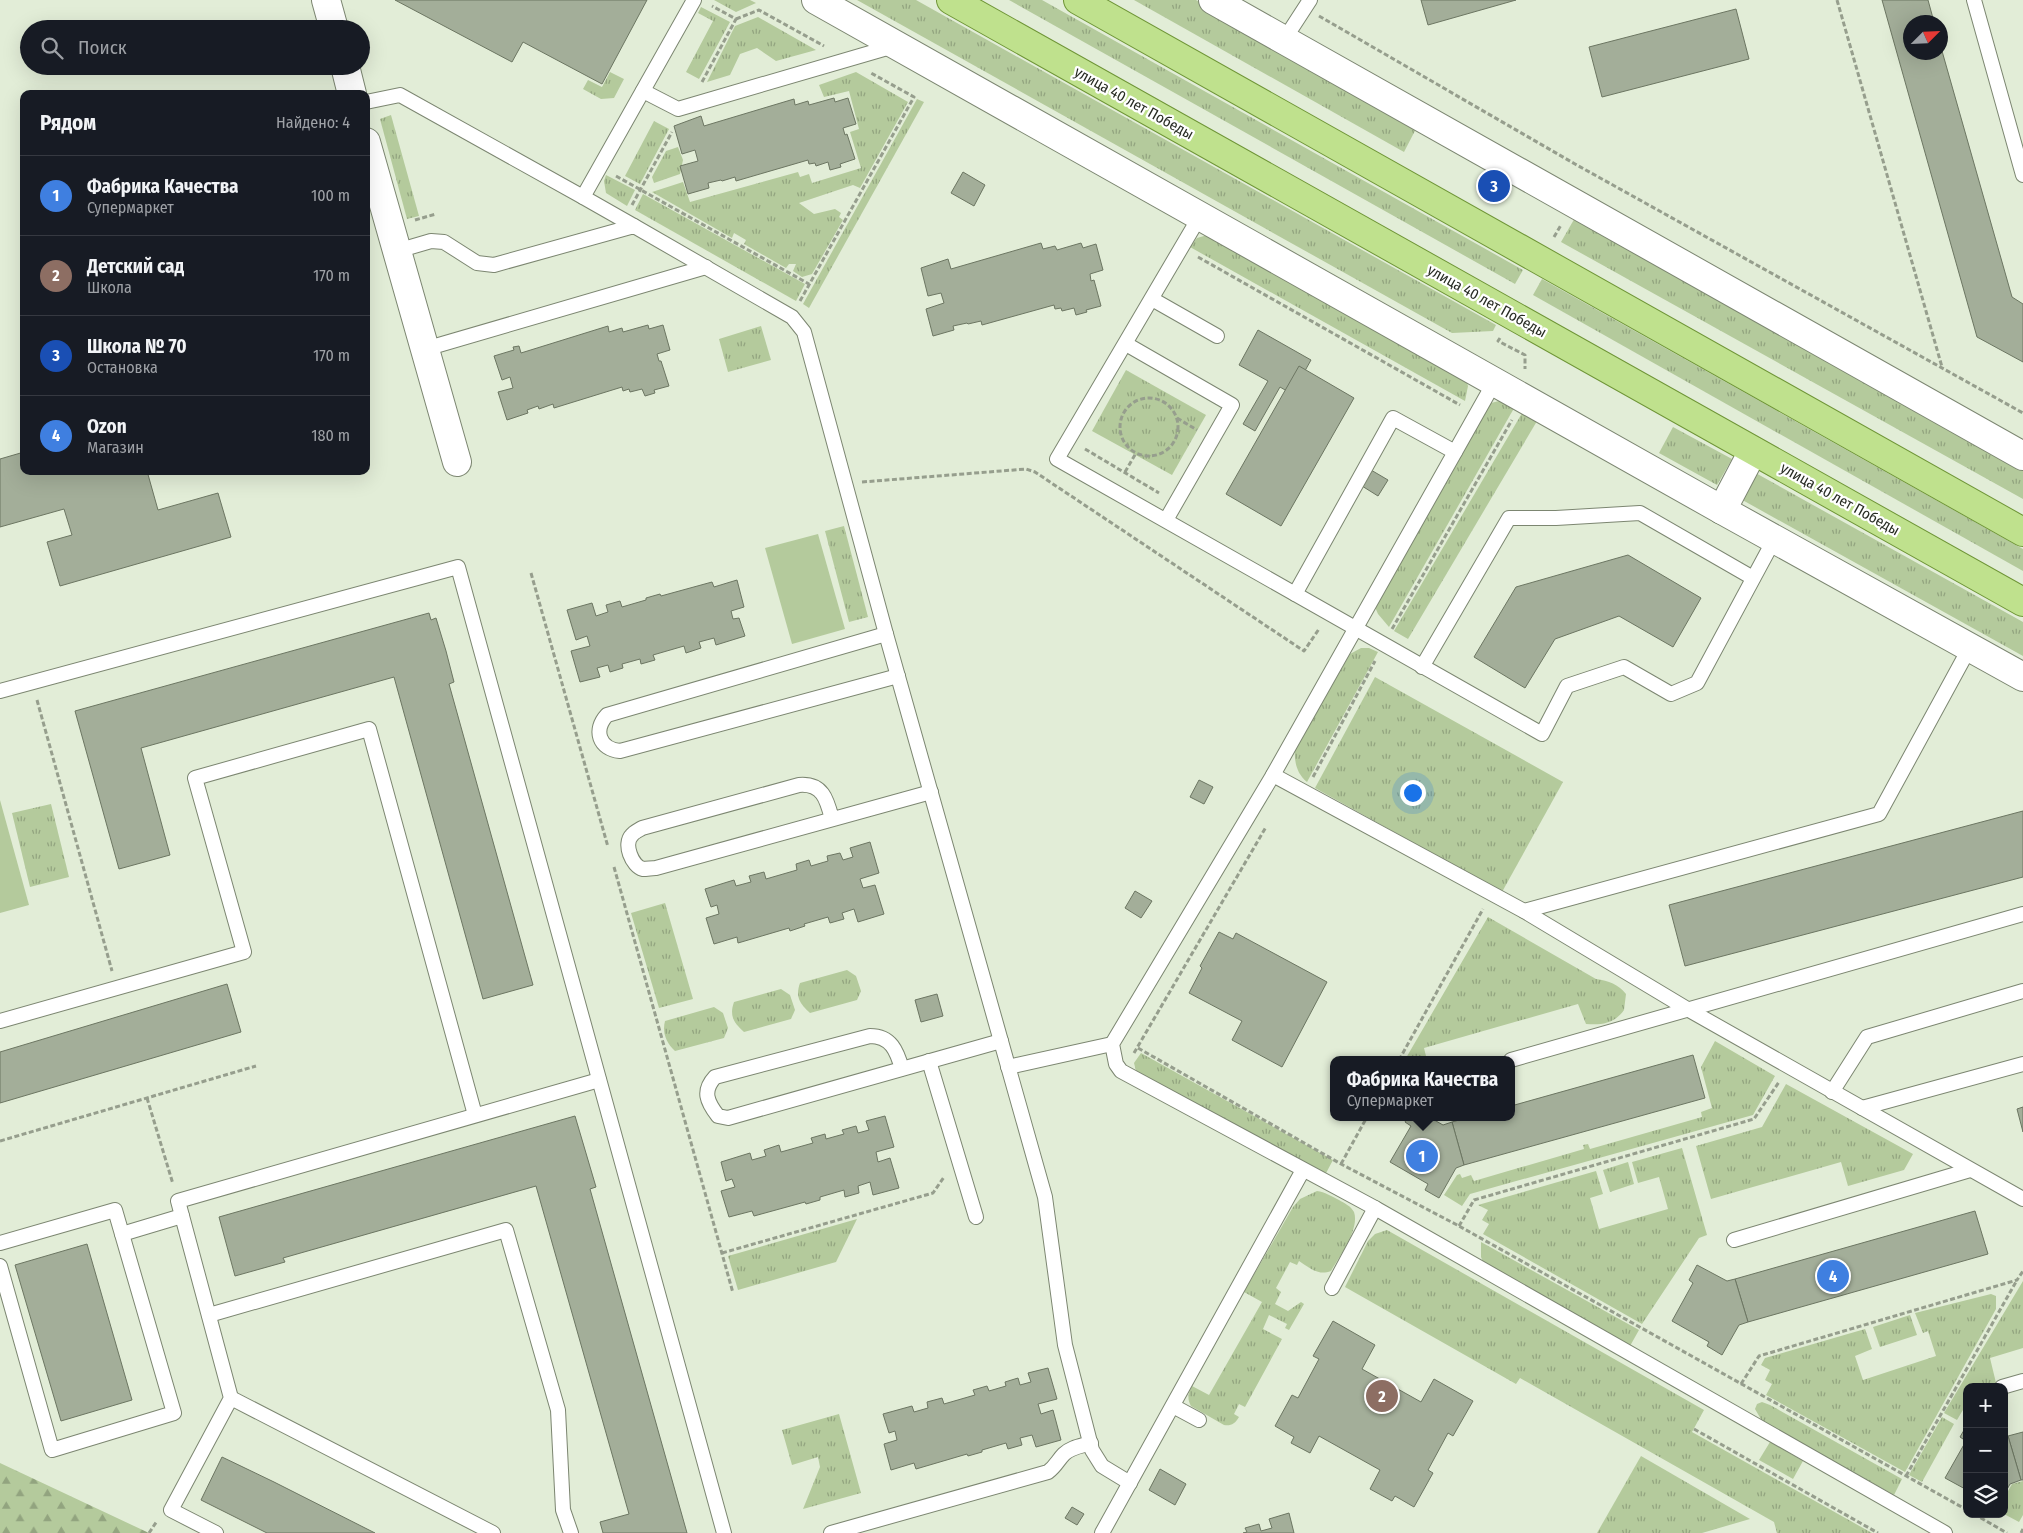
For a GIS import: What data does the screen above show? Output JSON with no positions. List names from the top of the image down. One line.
{"streets":{"main road":["улица 40 лет Победы"]},"north":"top right","page":{"search":"Поиск","heading":["Рядом","Найдено: 4"],"list":[{"mark":"1","name":"Фабрика Качества","note":"Супермаркет","value":"100 m"},{"mark":"2","name":"Детский сад","note":"Школа","value":"170 m"},{"mark":"3","name":"Школа № 70","note":"Остановка","value":"170 m"},{"mark":"4","name":"Ozon","note":"Магазин","value":"180 m"}],"pins":["3","1","4","2"],"popup":["Фабрика Качества","Супермаркет"],"map_buttons":["+","−"]}}
